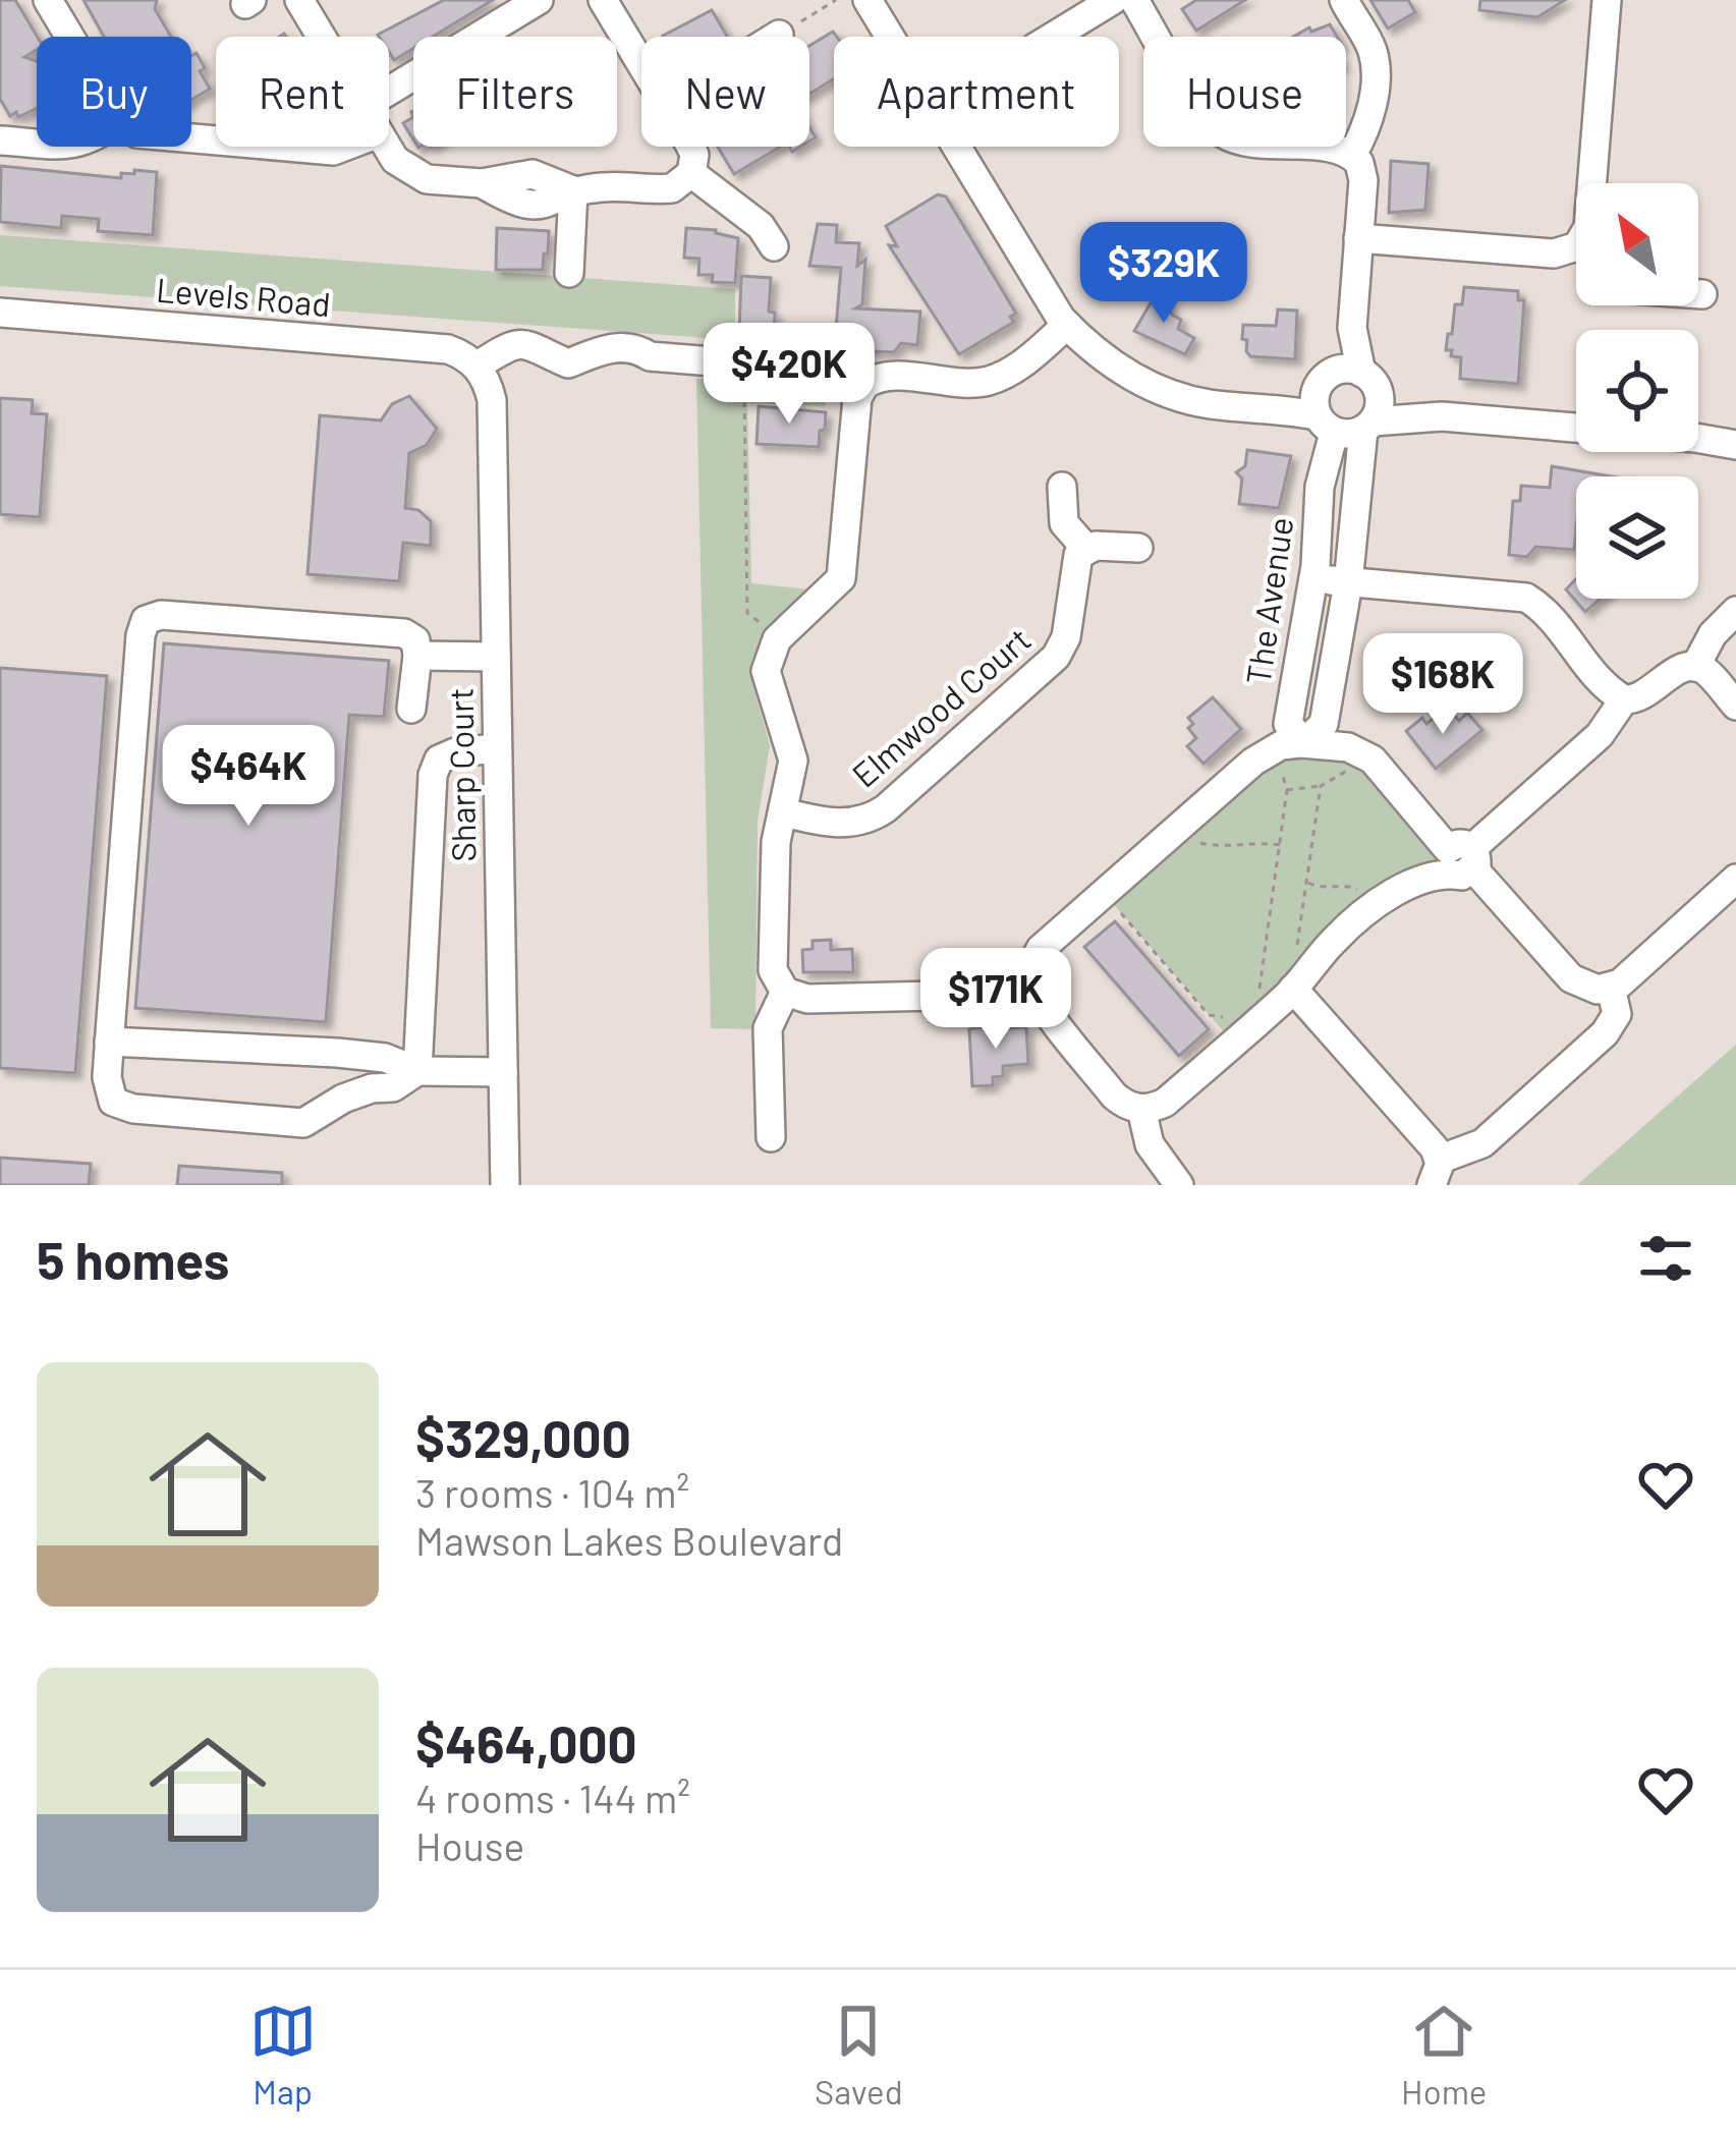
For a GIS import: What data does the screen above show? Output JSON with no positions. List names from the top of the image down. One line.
{"streets":{"street":["Levels Road","The Avenue","Elmwood Court","Sharp Court"]},"crossings":[["Levels Road","Sharp Court"]],"north":"top left","page":{"chip":["Buy","Rent","Filters","New","Apartment","House"],"price":["$329K","$420K","$168K","$464K","$171K"],"heading":"5 homes","list":[{"name":"$329,000","note":"3 rooms · 104 m² · Mawson Lakes Boulevard"},{"name":"$464,000","note":"4 rooms · 144 m² · House"}],"tabs":["Map","Saved","Home"]}}
